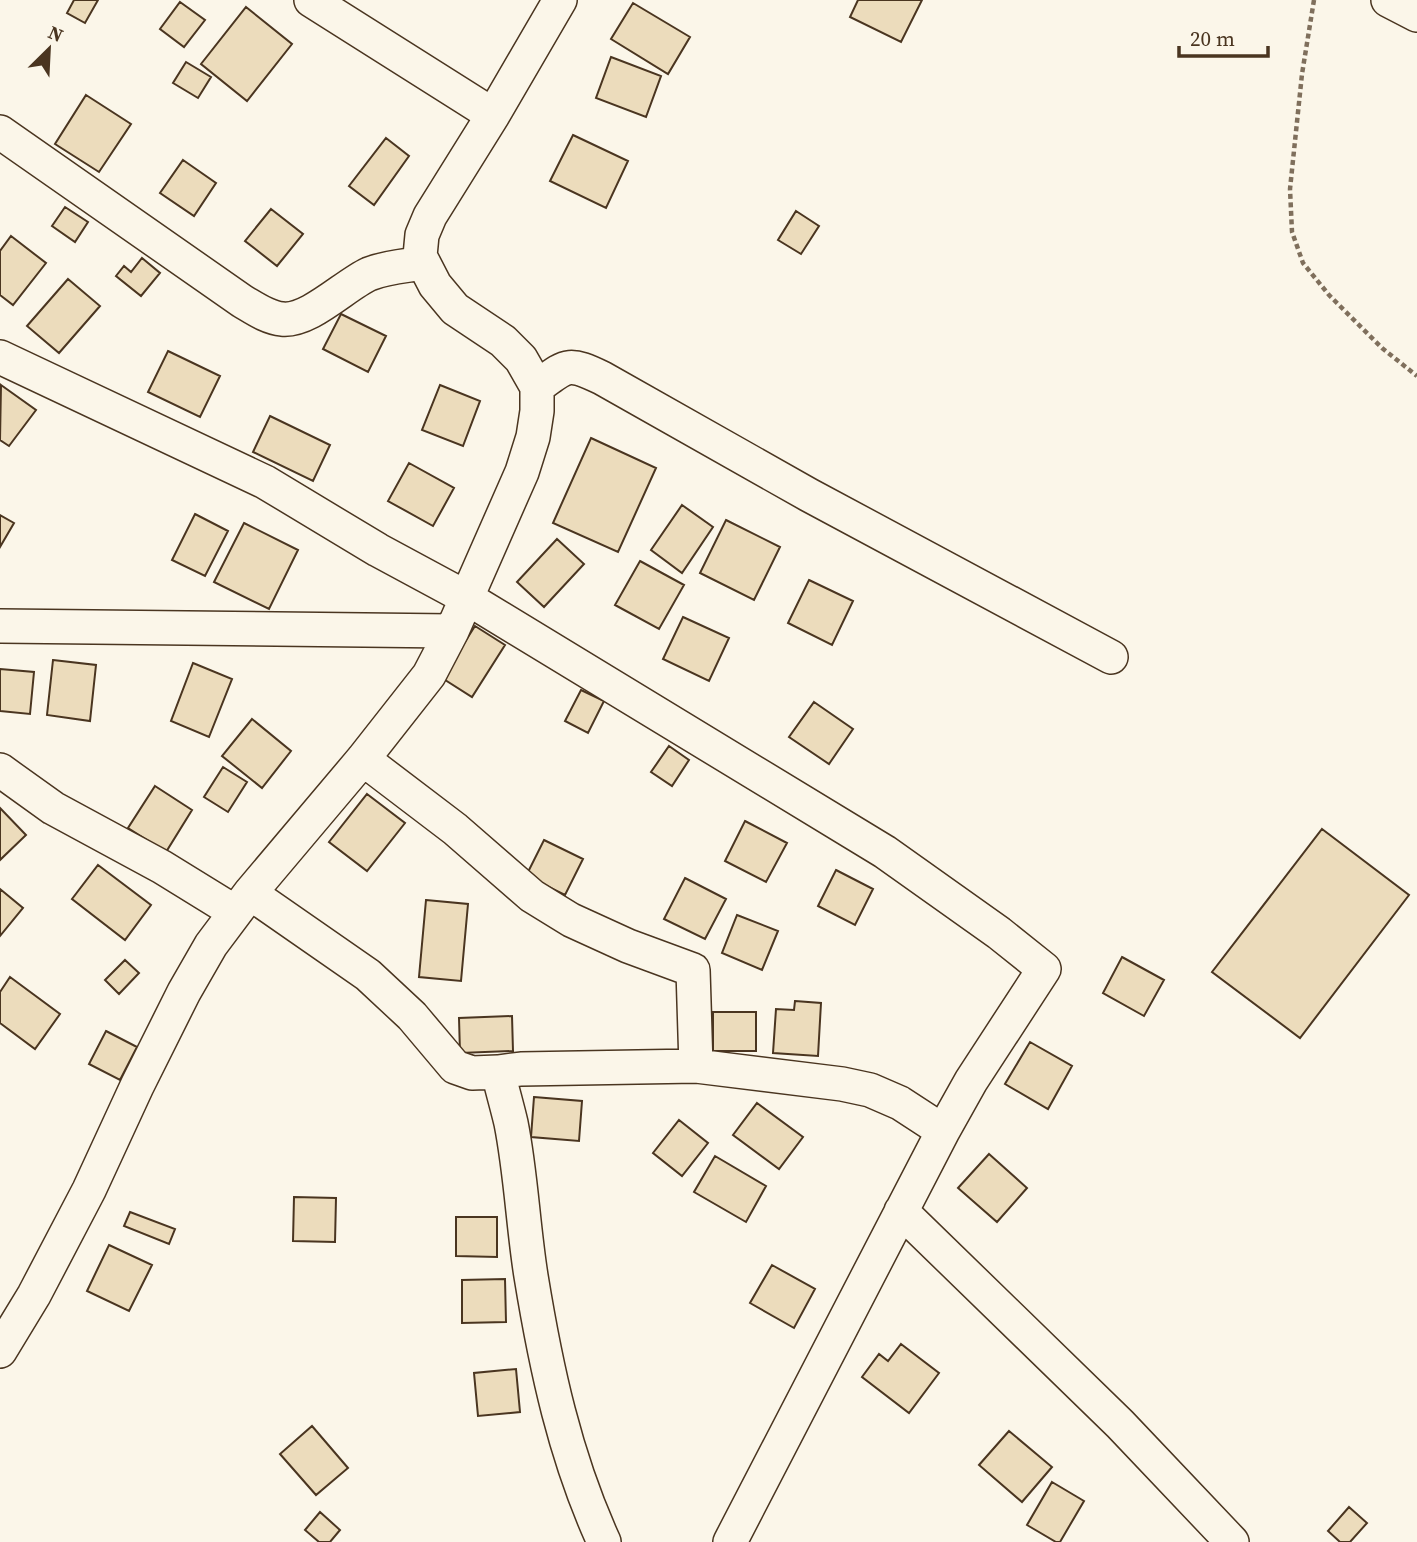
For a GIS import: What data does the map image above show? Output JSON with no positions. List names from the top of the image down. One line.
{"scale_bar":"20 m","north":"top right"}
